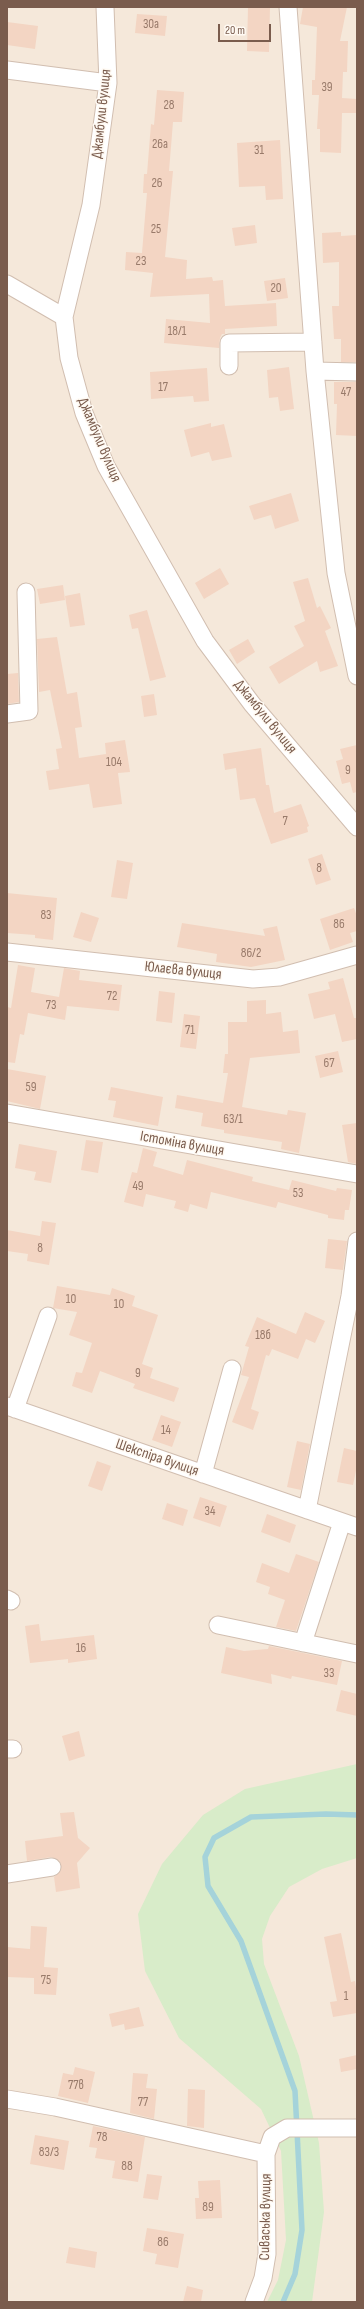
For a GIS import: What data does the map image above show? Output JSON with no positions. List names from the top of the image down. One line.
{"streets":{"street":["Джамбули вулиця","Юлаєва вулиця","Істоміна вулиця","Шекспіра вулиця","Сиваська вулиця"]},"house_numbers":["30а","39","28","26а","31","26","25","23","20","18/1","17","47","104","9","7","8","83","86","86/2","72","73","71","67","59","63/1","49","53","8","10","10","18б","9","14","34","16","33","75","1","77в","77","78","83/3","88","89","86"],"scale_bar":"20 m"}
